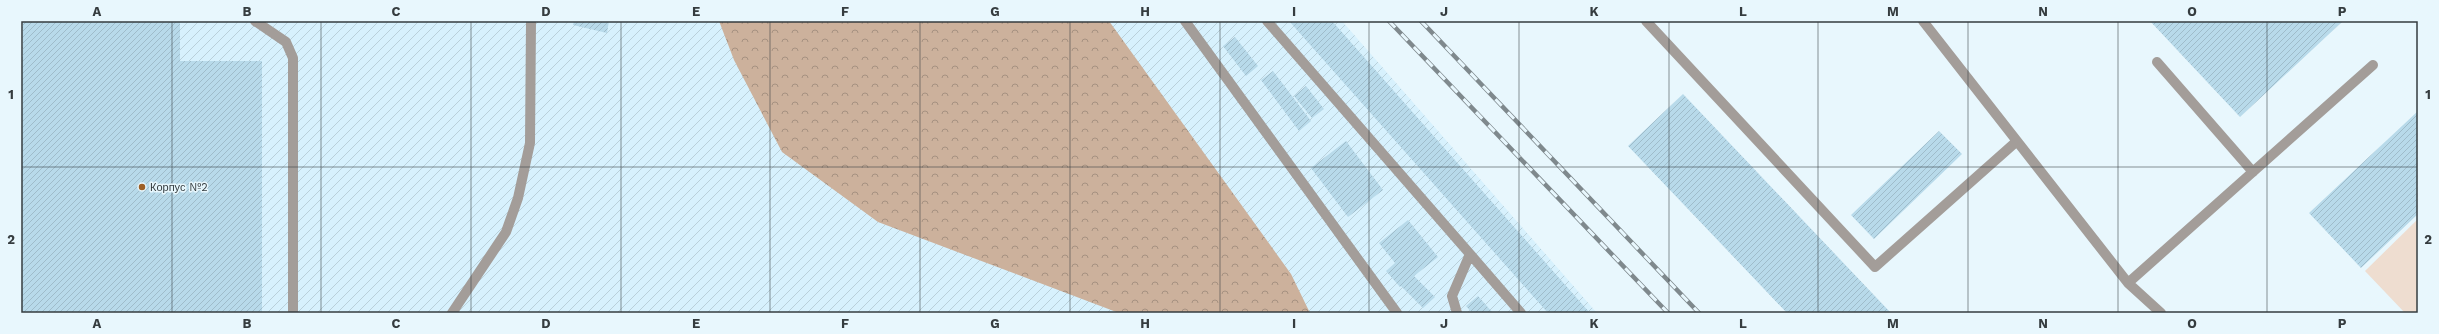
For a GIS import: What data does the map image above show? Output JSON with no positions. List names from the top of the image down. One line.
{"places":["Корпус №2"],"grid":{"columns":["A","B","C","D","E","F","G","H","I","J","K","L","M","N","O","P"],"rows":["1","2"]}}
